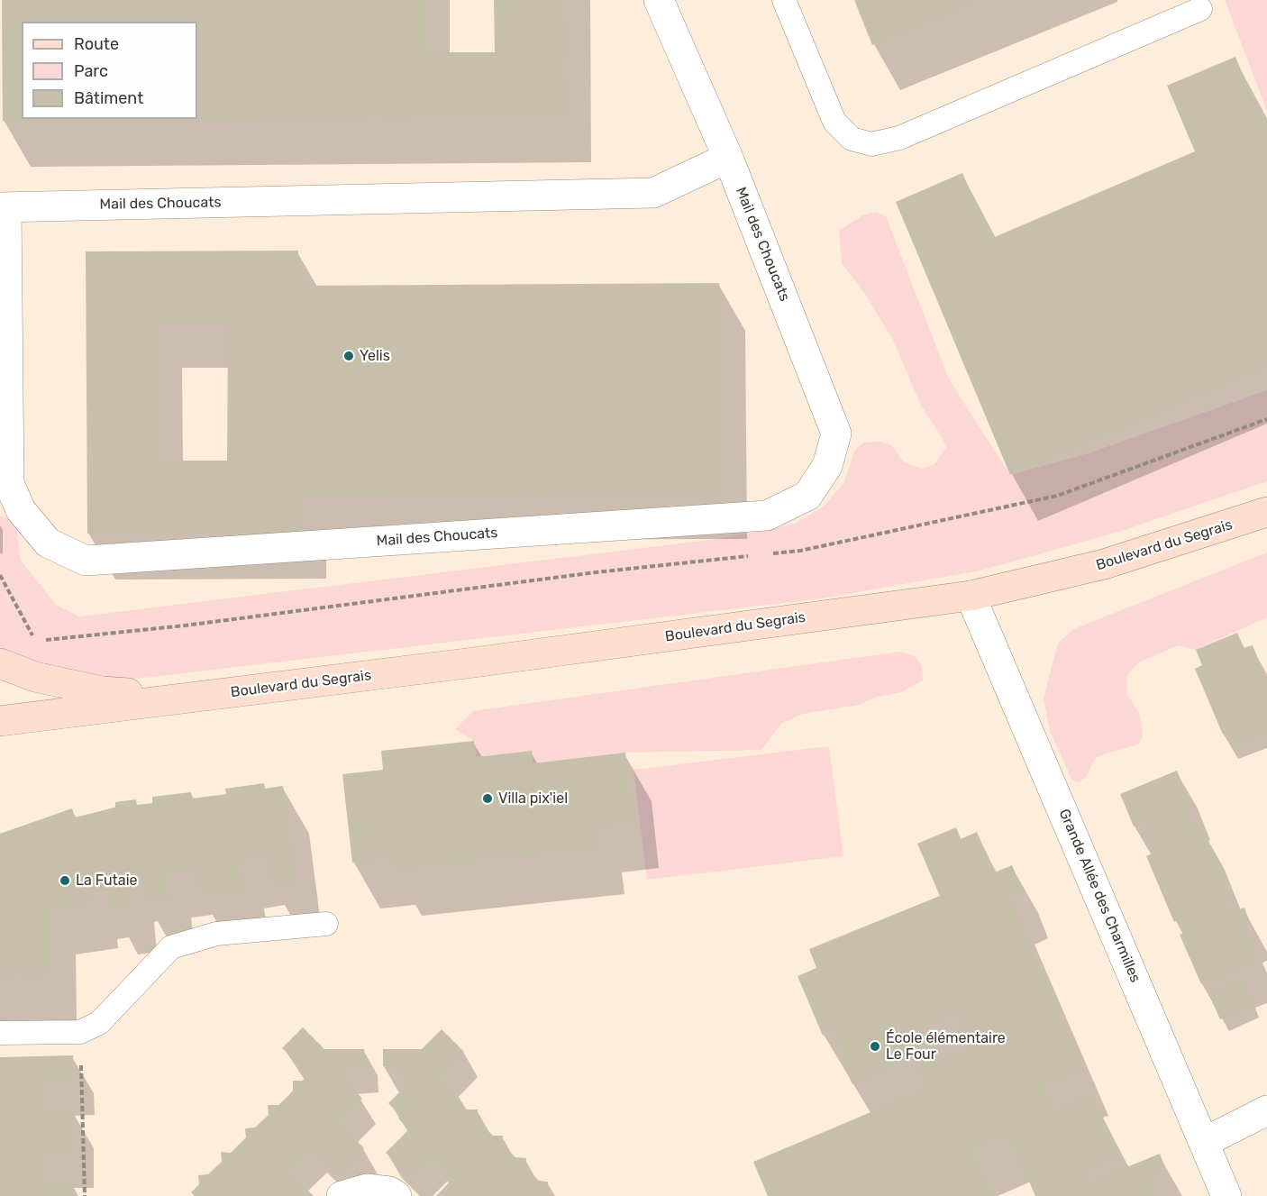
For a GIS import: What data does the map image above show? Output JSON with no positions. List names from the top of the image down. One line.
{"streets":{"street":["Mail des Choucats","Boulevard du Segrais","Grande Allée des Charmilles"]},"crossings":[["Boulevard du Segrais","Grande Allée des Charmilles"]],"places":["Yelis","Villa pix'iel","La Futaie","École élémentaire Le Four"],"legend":["Route","Parc","Bâtiment"]}
